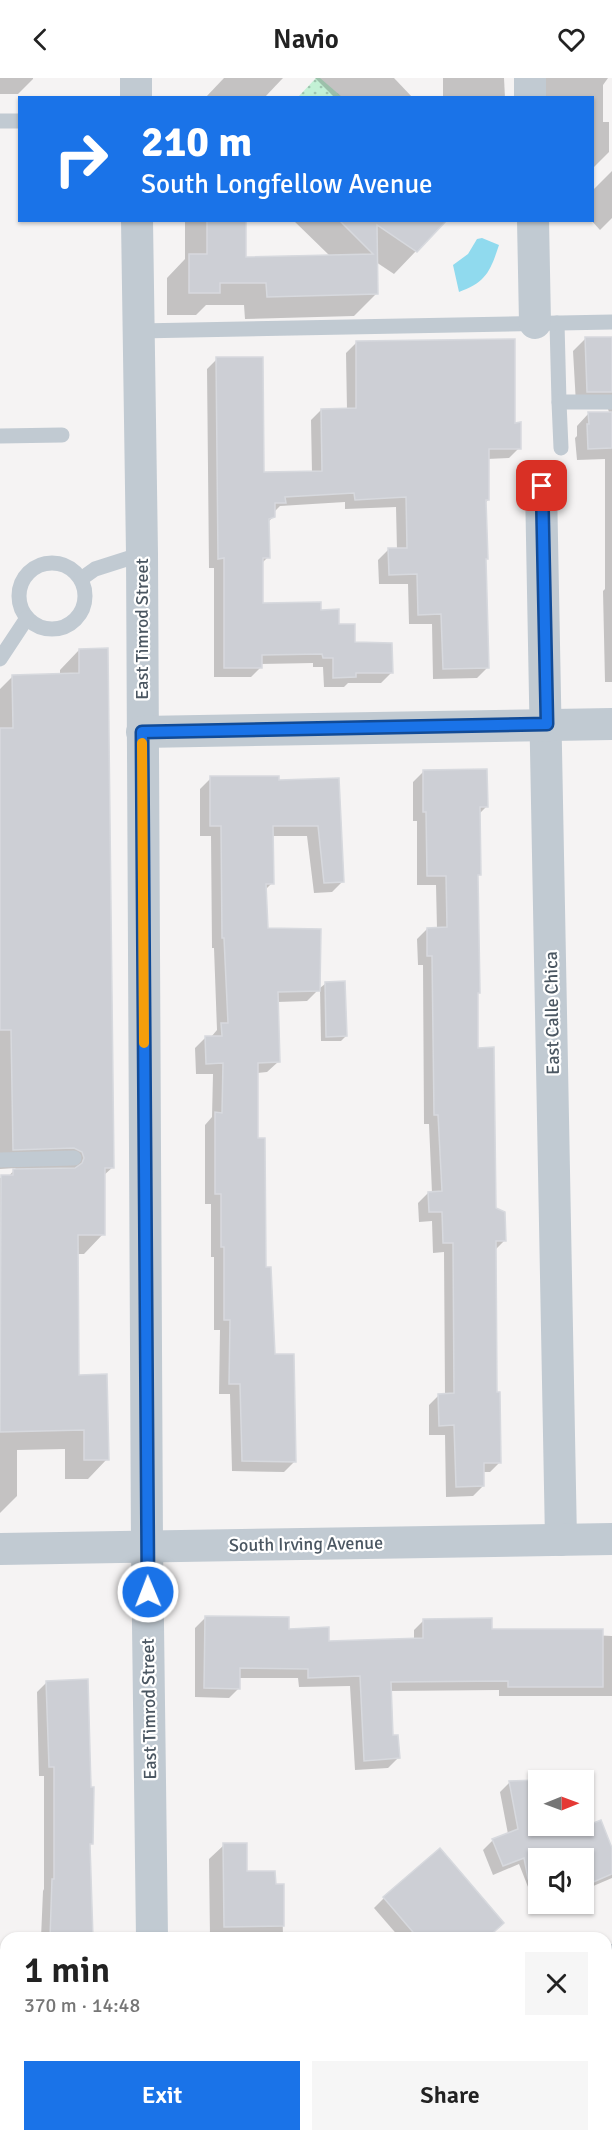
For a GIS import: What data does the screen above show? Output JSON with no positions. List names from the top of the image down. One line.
{"streets":{"street":["East Timrod Street","East Calle Chica","South Irving Avenue"]},"crossings":[["East Timrod Street","South Irving Avenue"],["East Calle Chica","South Irving Avenue"]],"north":"right","page":{"header":"Navio","turn":["210 m","South Longfellow Avenue"],"heading":["1 min","370 m · 14:48"],"buttons":["Exit","Share"]}}
